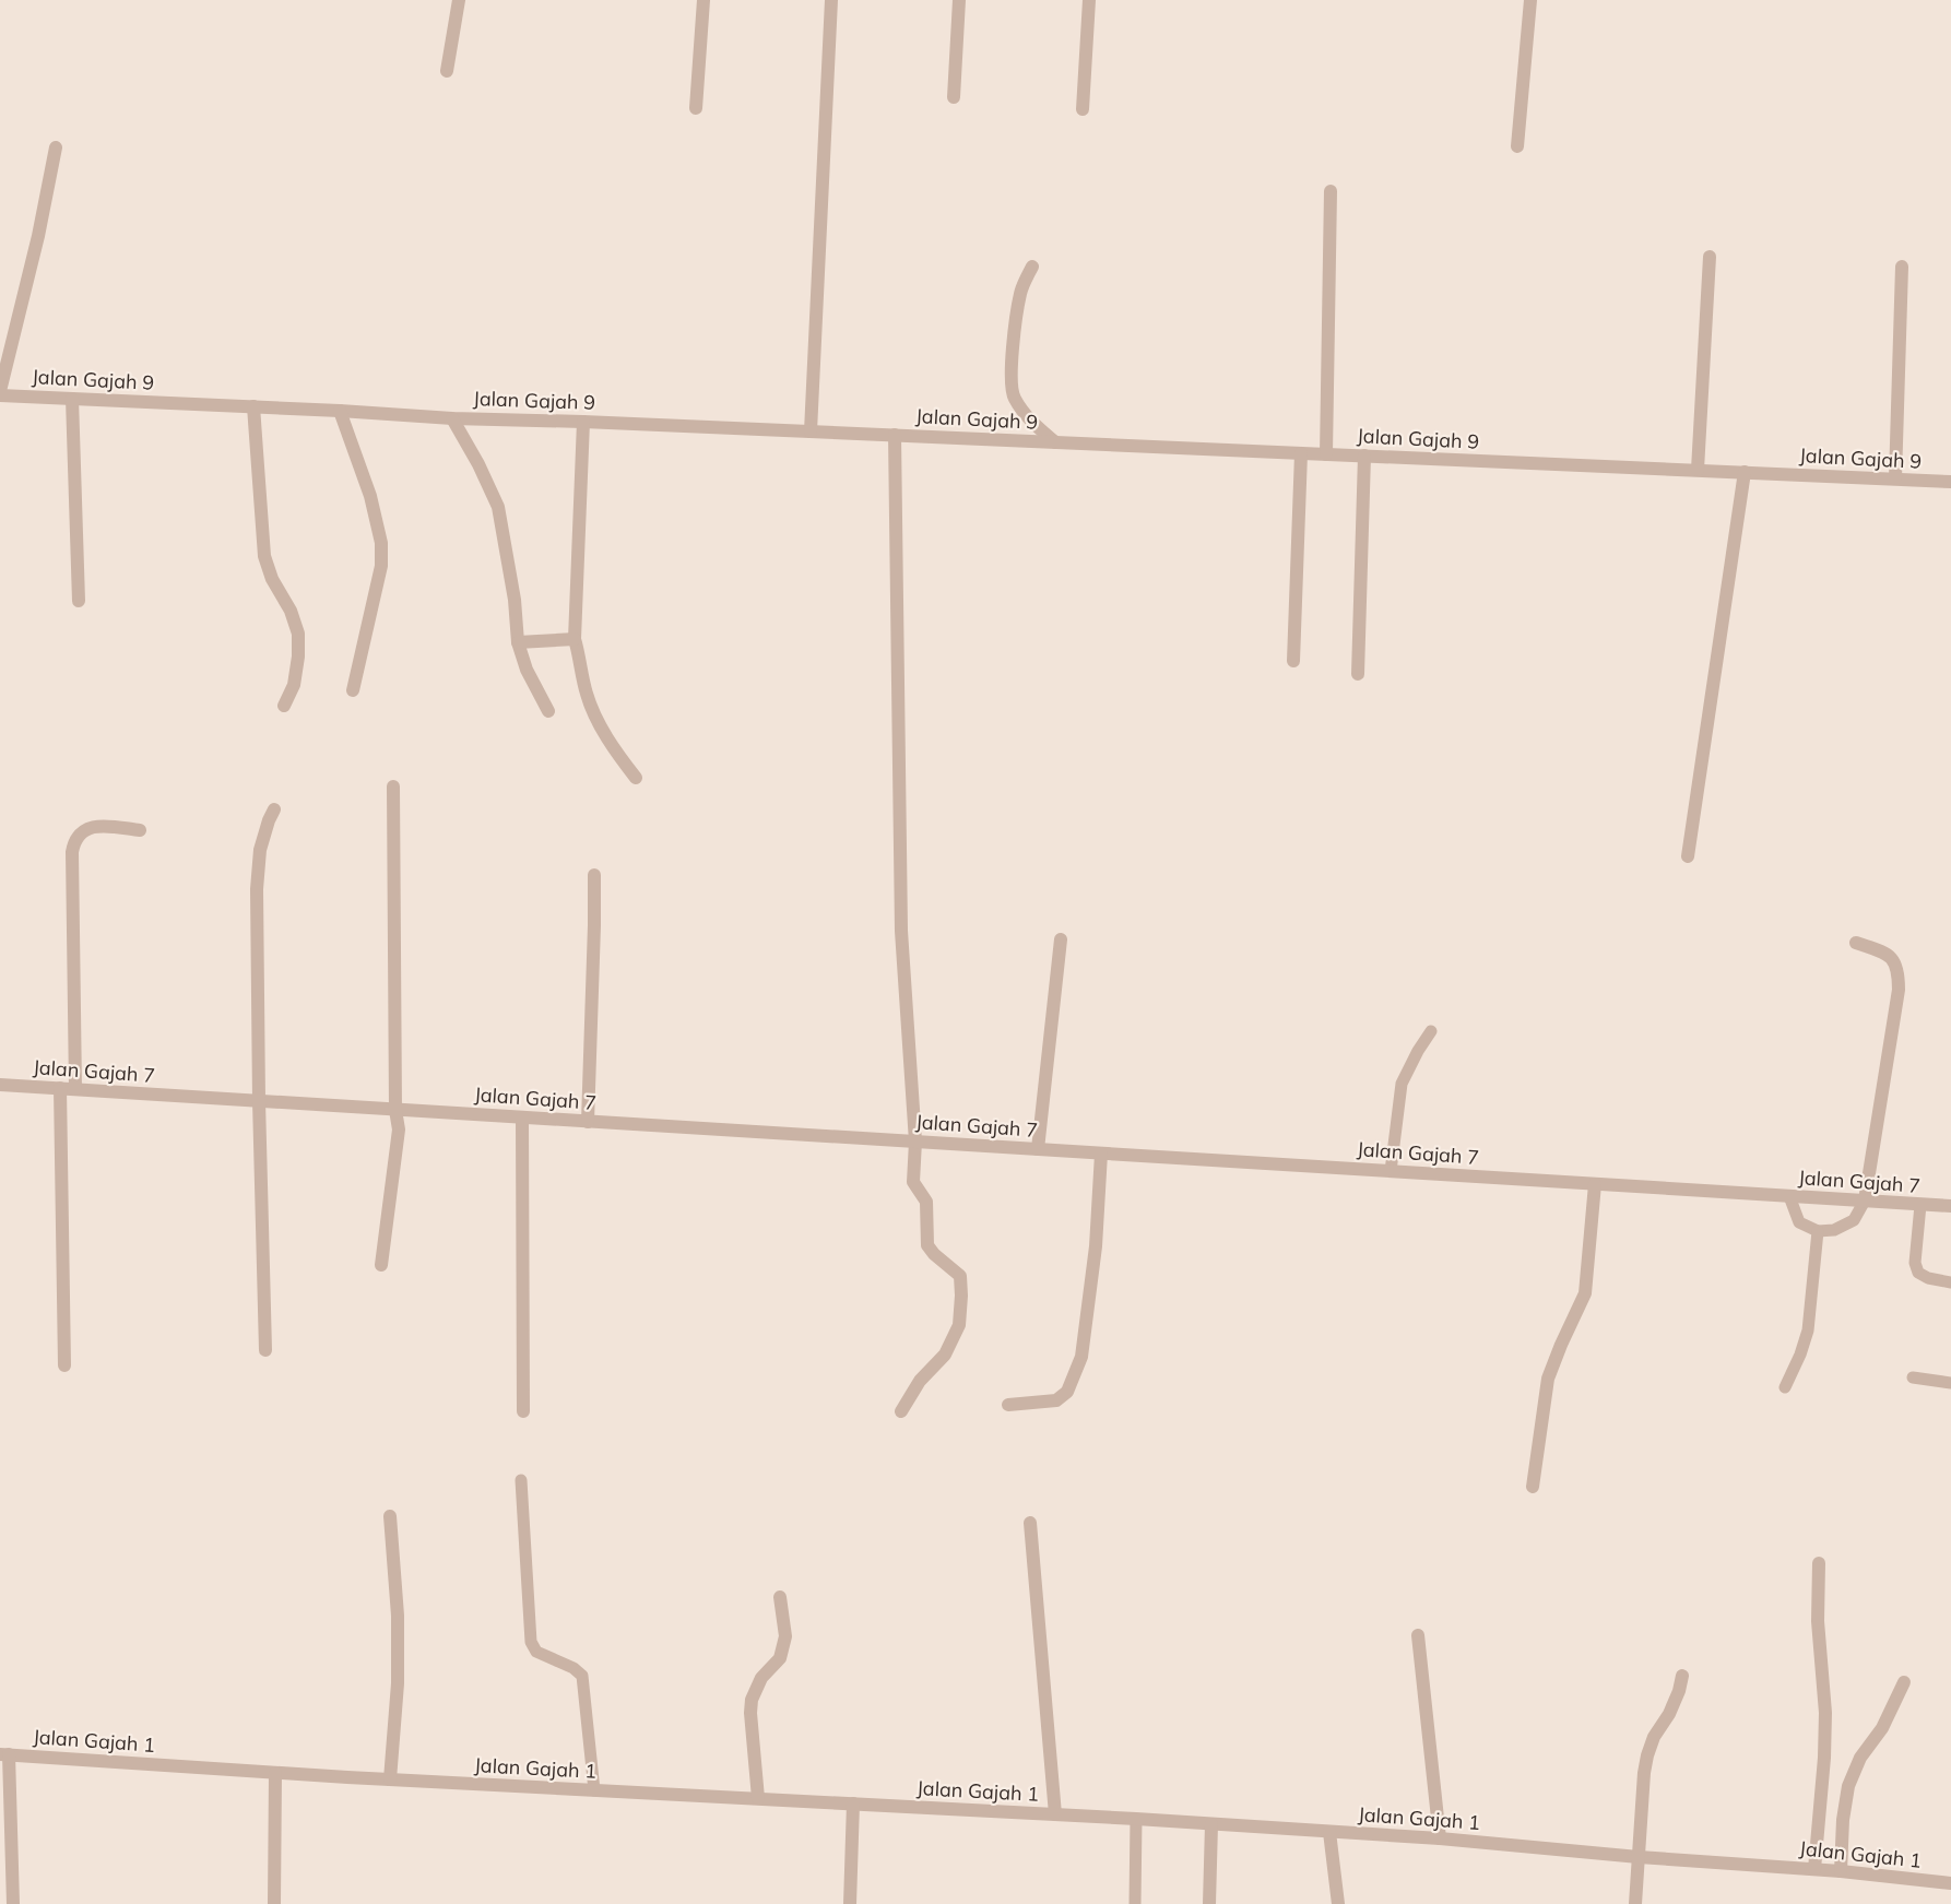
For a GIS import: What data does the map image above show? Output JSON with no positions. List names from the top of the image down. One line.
{"streets":{"street":["Jalan Gajah 9","Jalan Gajah 7","Jalan Gajah 1"]}}
